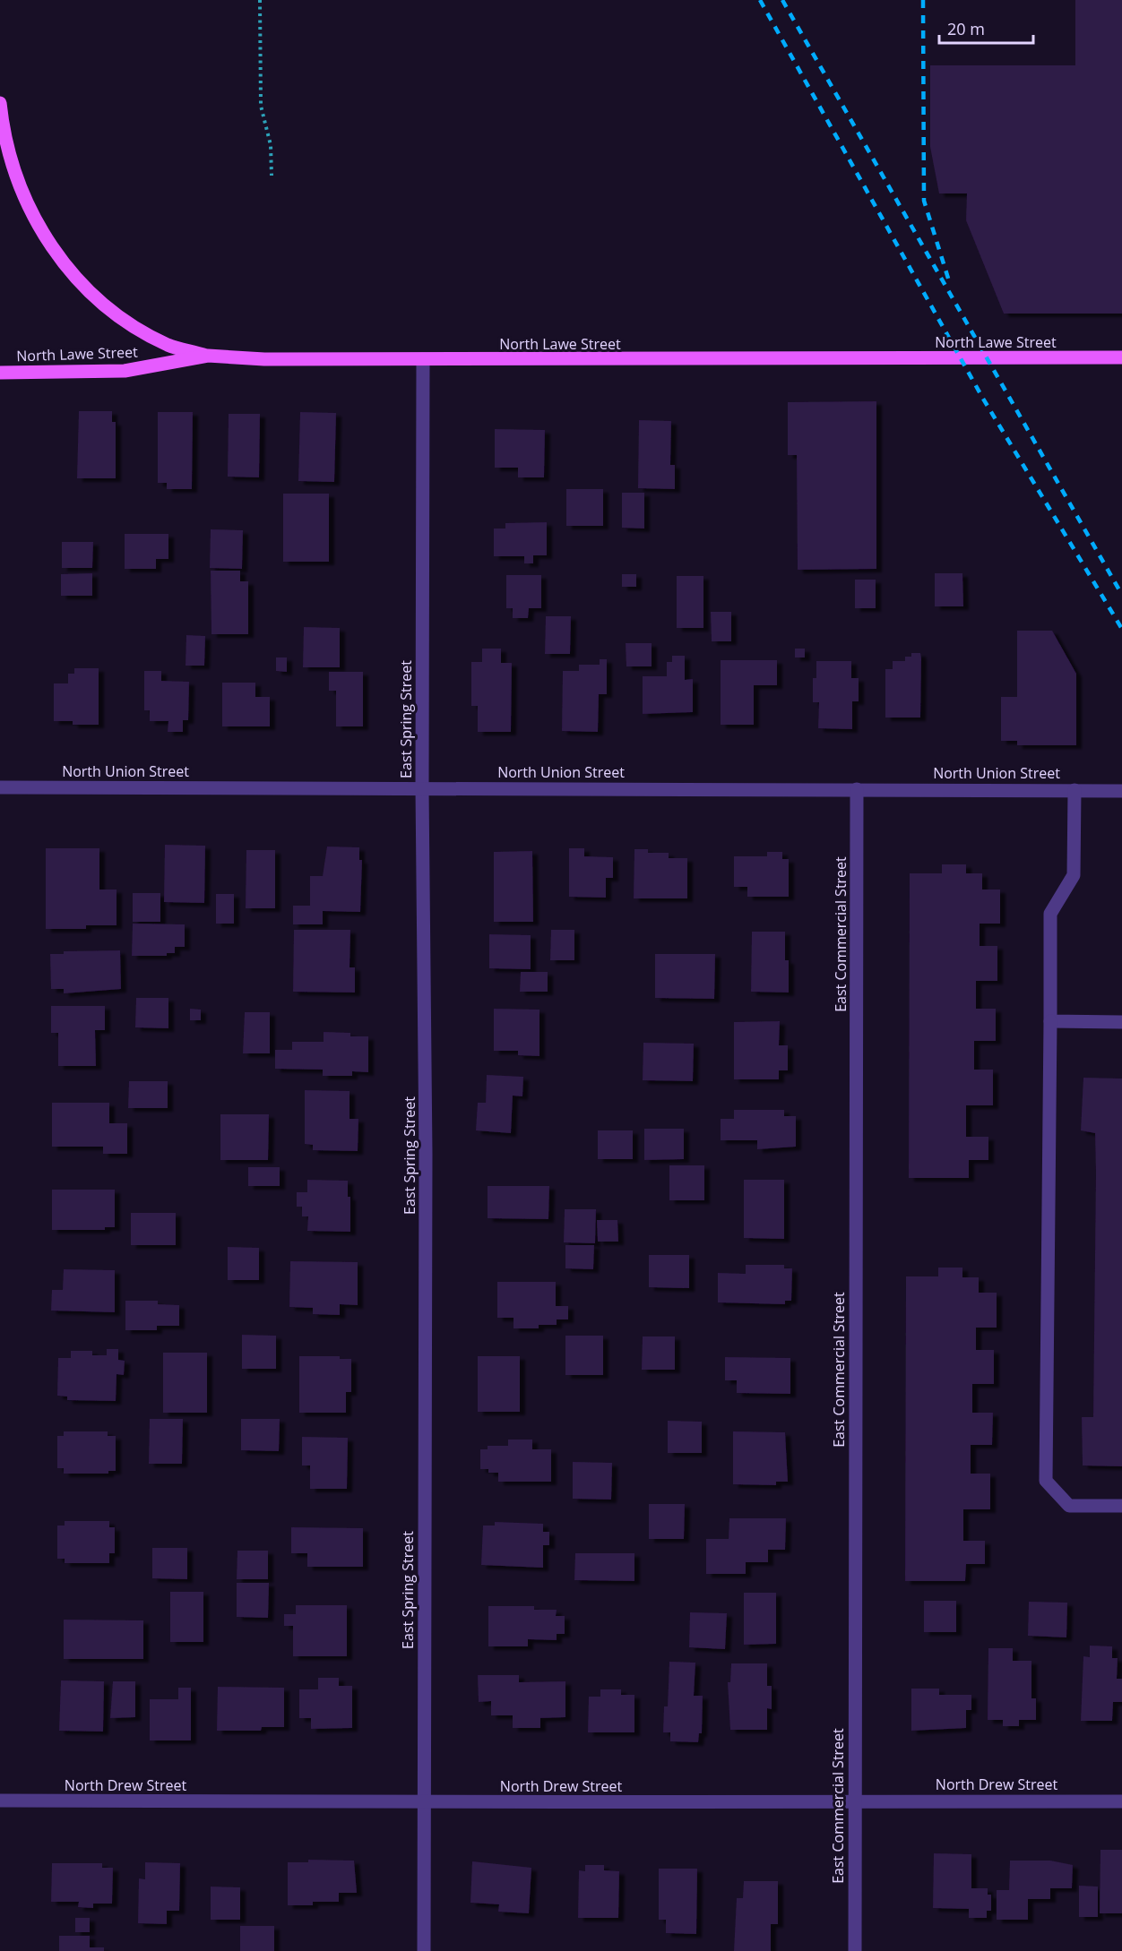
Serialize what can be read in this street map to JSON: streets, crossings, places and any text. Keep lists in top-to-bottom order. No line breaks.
{"streets":{"main road":["North Lawe Street"],"street":["East Spring Street","North Union Street","East Commercial Street","North Drew Street"]},"crossings":[["North Lawe Street","East Spring Street"],["East Spring Street","North Union Street"],["East Spring Street","North Drew Street"],["North Union Street","East Commercial Street"],["East Commercial Street","North Drew Street"]],"scale_bar":"20 m"}
